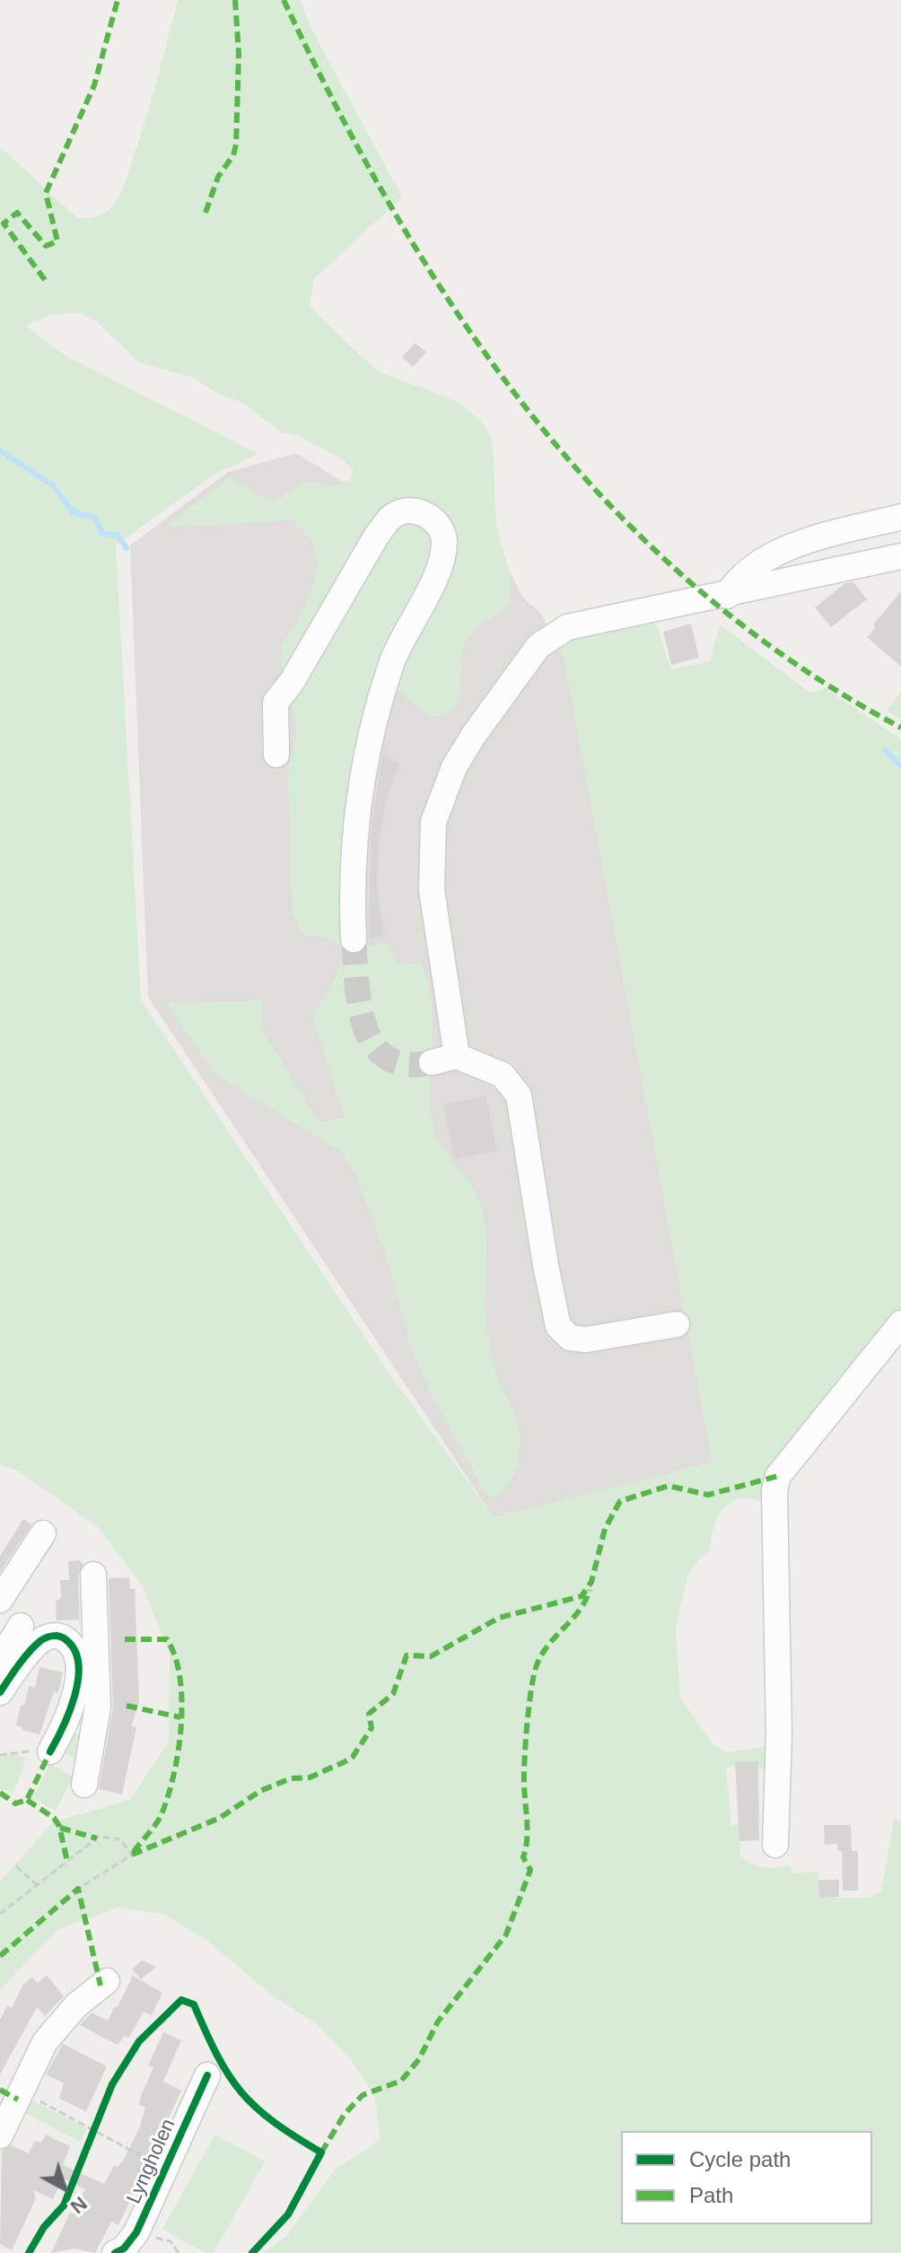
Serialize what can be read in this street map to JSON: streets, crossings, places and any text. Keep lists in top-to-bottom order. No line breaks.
{"streets":{"street":["Lyngholen"]},"legend":["Cycle path","Path"],"north":"bottom right"}
